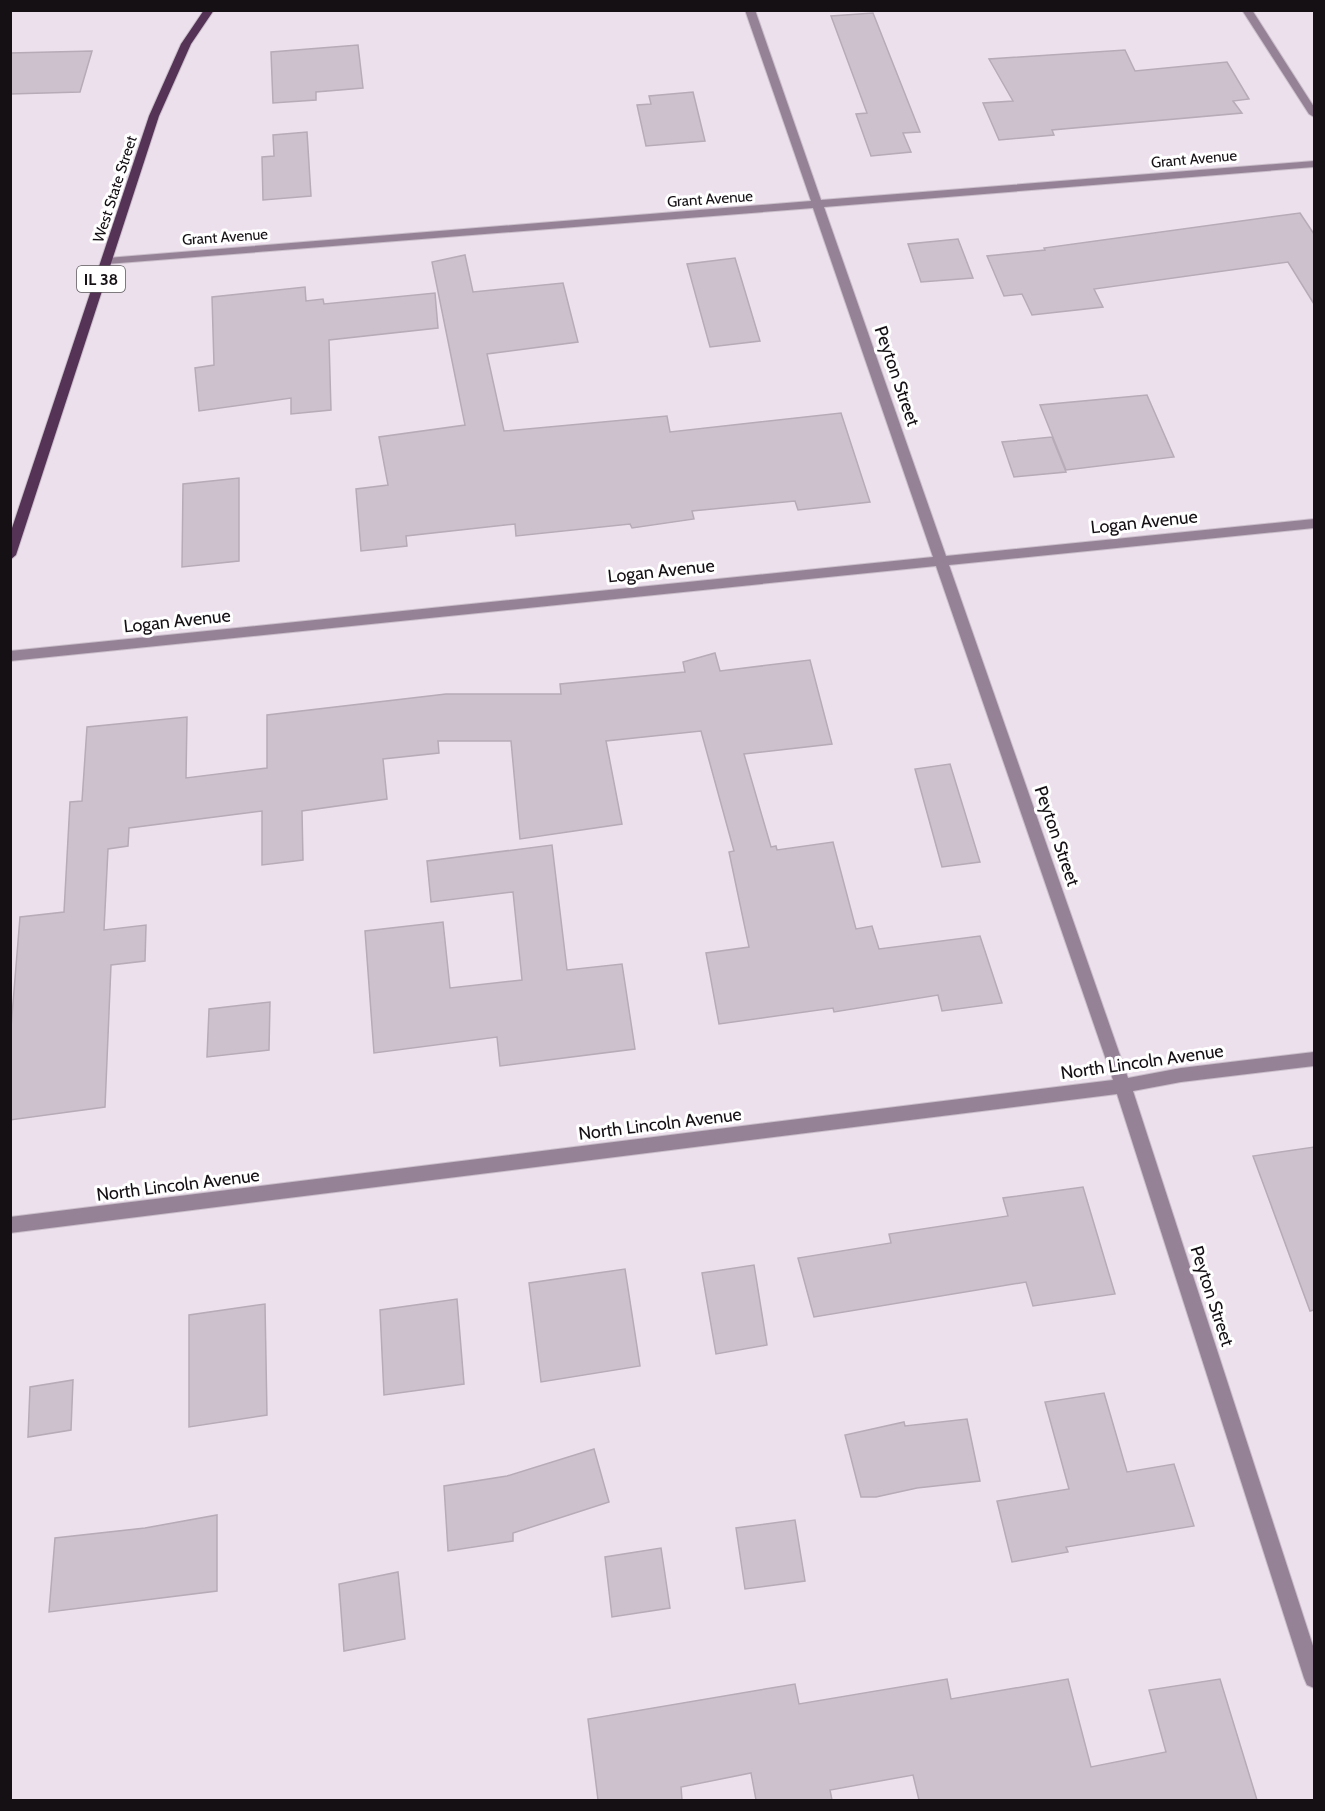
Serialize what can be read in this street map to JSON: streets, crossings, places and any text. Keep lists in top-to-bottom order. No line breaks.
{"streets":{"main road":["West State Street","IL 38"],"street":["Grant Avenue","Peyton Street","Logan Avenue","North Lincoln Avenue"]},"crossings":[["Grant Avenue","West State Street"],["Grant Avenue","Peyton Street"],["Peyton Street","Logan Avenue"],["Peyton Street","North Lincoln Avenue"]]}
